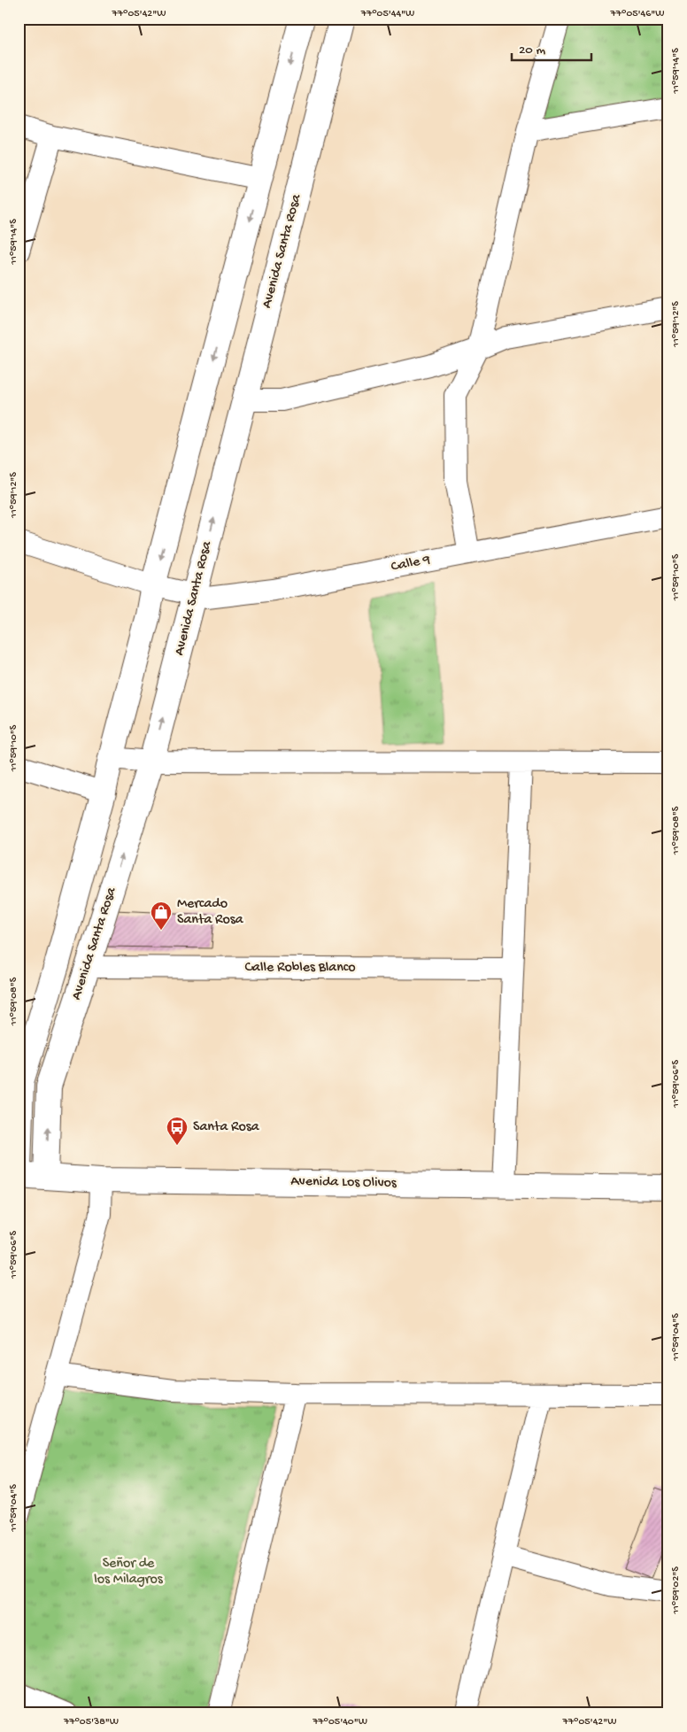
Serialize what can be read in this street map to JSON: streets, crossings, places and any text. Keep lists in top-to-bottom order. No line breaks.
{"streets":{"street":["Avenida Santa Rosa","Calle 9","Calle Robles Blanco","Avenida Los Olivos"]},"crossings":[["Avenida Santa Rosa","Calle 9"],["Avenida Santa Rosa","Calle Robles Blanco"],["Avenida Santa Rosa","Avenida Los Olivos"]],"parks":["Señor de los Milagros"],"places":{"shop":["Mercado Santa Rosa"],"bus stop":["Santa Rosa"]},"scale_bar":"20 m","coordinates":["77°05'42\"W","77°05'44\"W","77°05'46\"W","11°59'14\"S","11°59'12\"S","11°59'10\"S","11°59'08\"S","11°59'06\"S","11°59'04\"S","11°59'02\"S","77°05'38\"W","77°05'40\"W"]}
